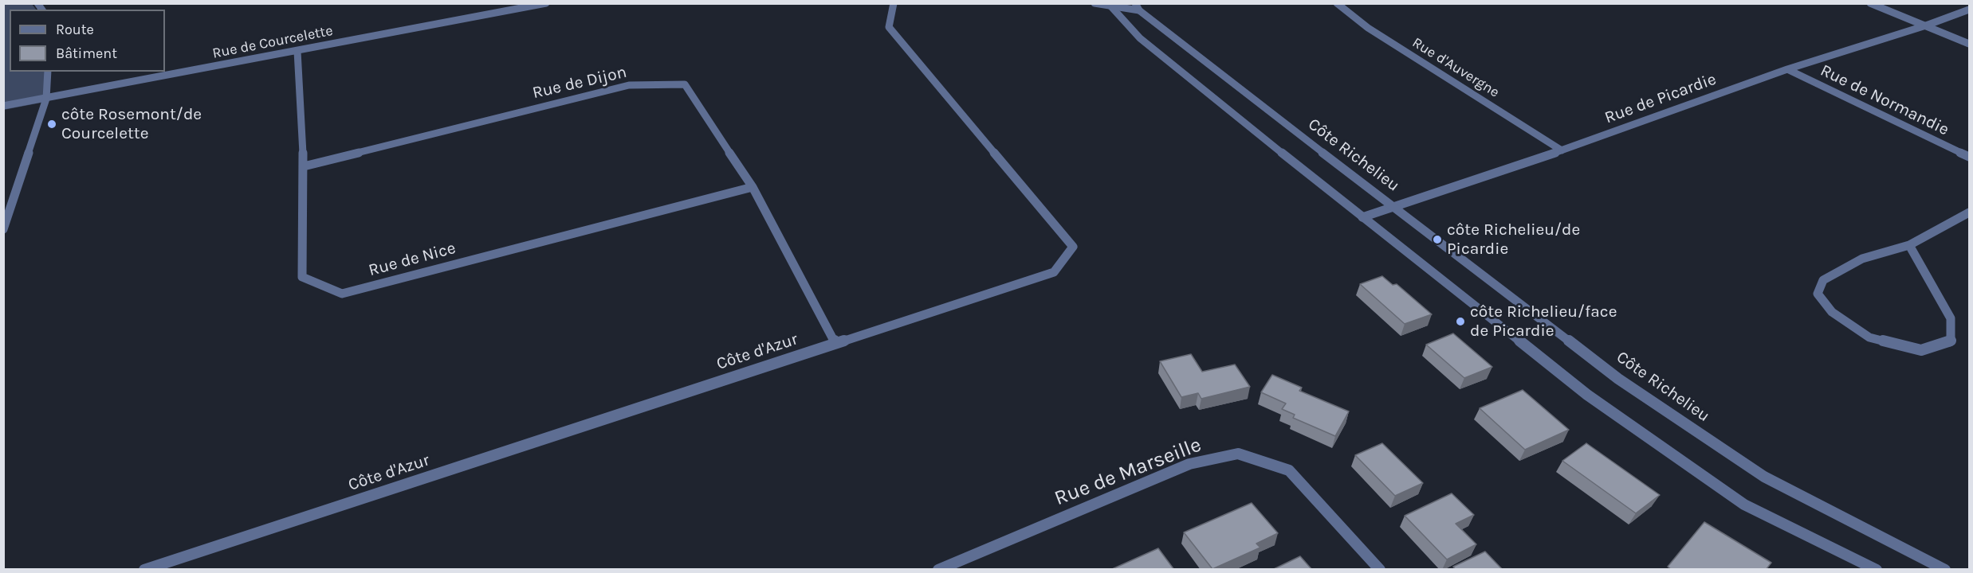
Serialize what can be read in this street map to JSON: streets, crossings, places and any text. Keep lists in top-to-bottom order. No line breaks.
{"streets":{"street":["Rue de Courcelette","Rue d'Auvergne","Rue de Dijon","Rue de Picardie","Rue de Normandie","Côte Richelieu","Rue de Nice","Côte d'Azur","Rue de Marseille"]},"crossings":[["Rue de Courcelette","Rue de Nice"],["Rue d'Auvergne","Rue de Picardie"],["Rue de Dijon","Rue de Nice"],["Rue de Dijon","Côte d'Azur"],["Rue de Picardie","Rue de Normandie"],["Rue de Picardie","Côte Richelieu"]],"places":["côte Rosemont/de Courcelette","côte Richelieu/de Picardie","côte Richelieu/face de Picardie"],"legend":["Route","Bâtiment"]}
